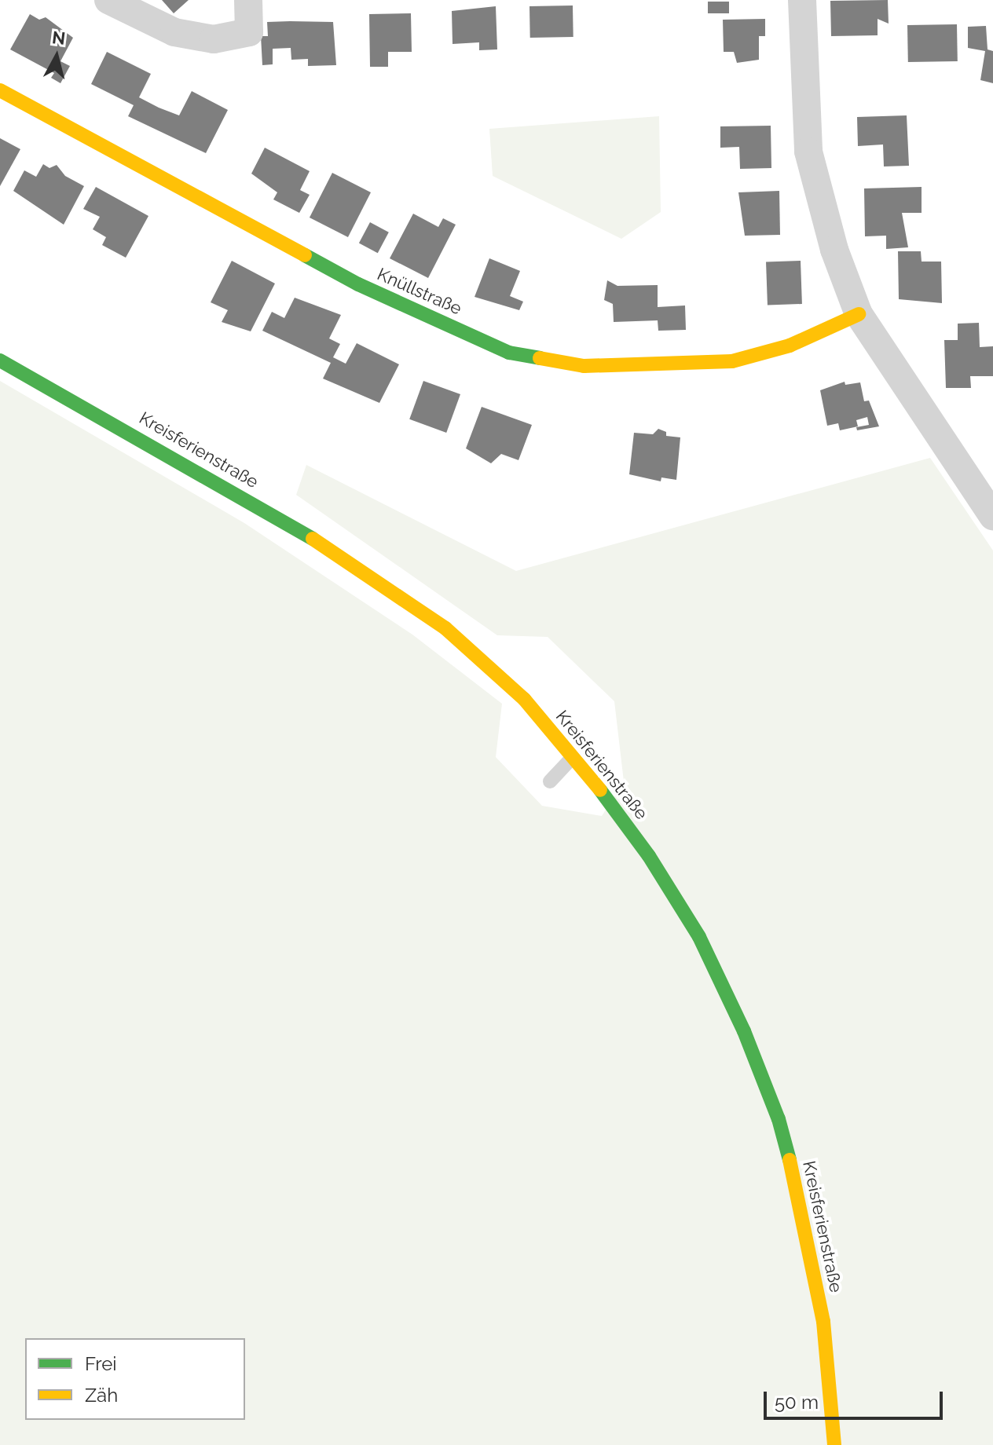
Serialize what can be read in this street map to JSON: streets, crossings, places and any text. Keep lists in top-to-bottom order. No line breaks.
{"streets":{"street":["Knüllstraße","Kreisferienstraße"]},"legend":["Frei","Zäh"],"scale_bar":"50 m","north":"top"}
